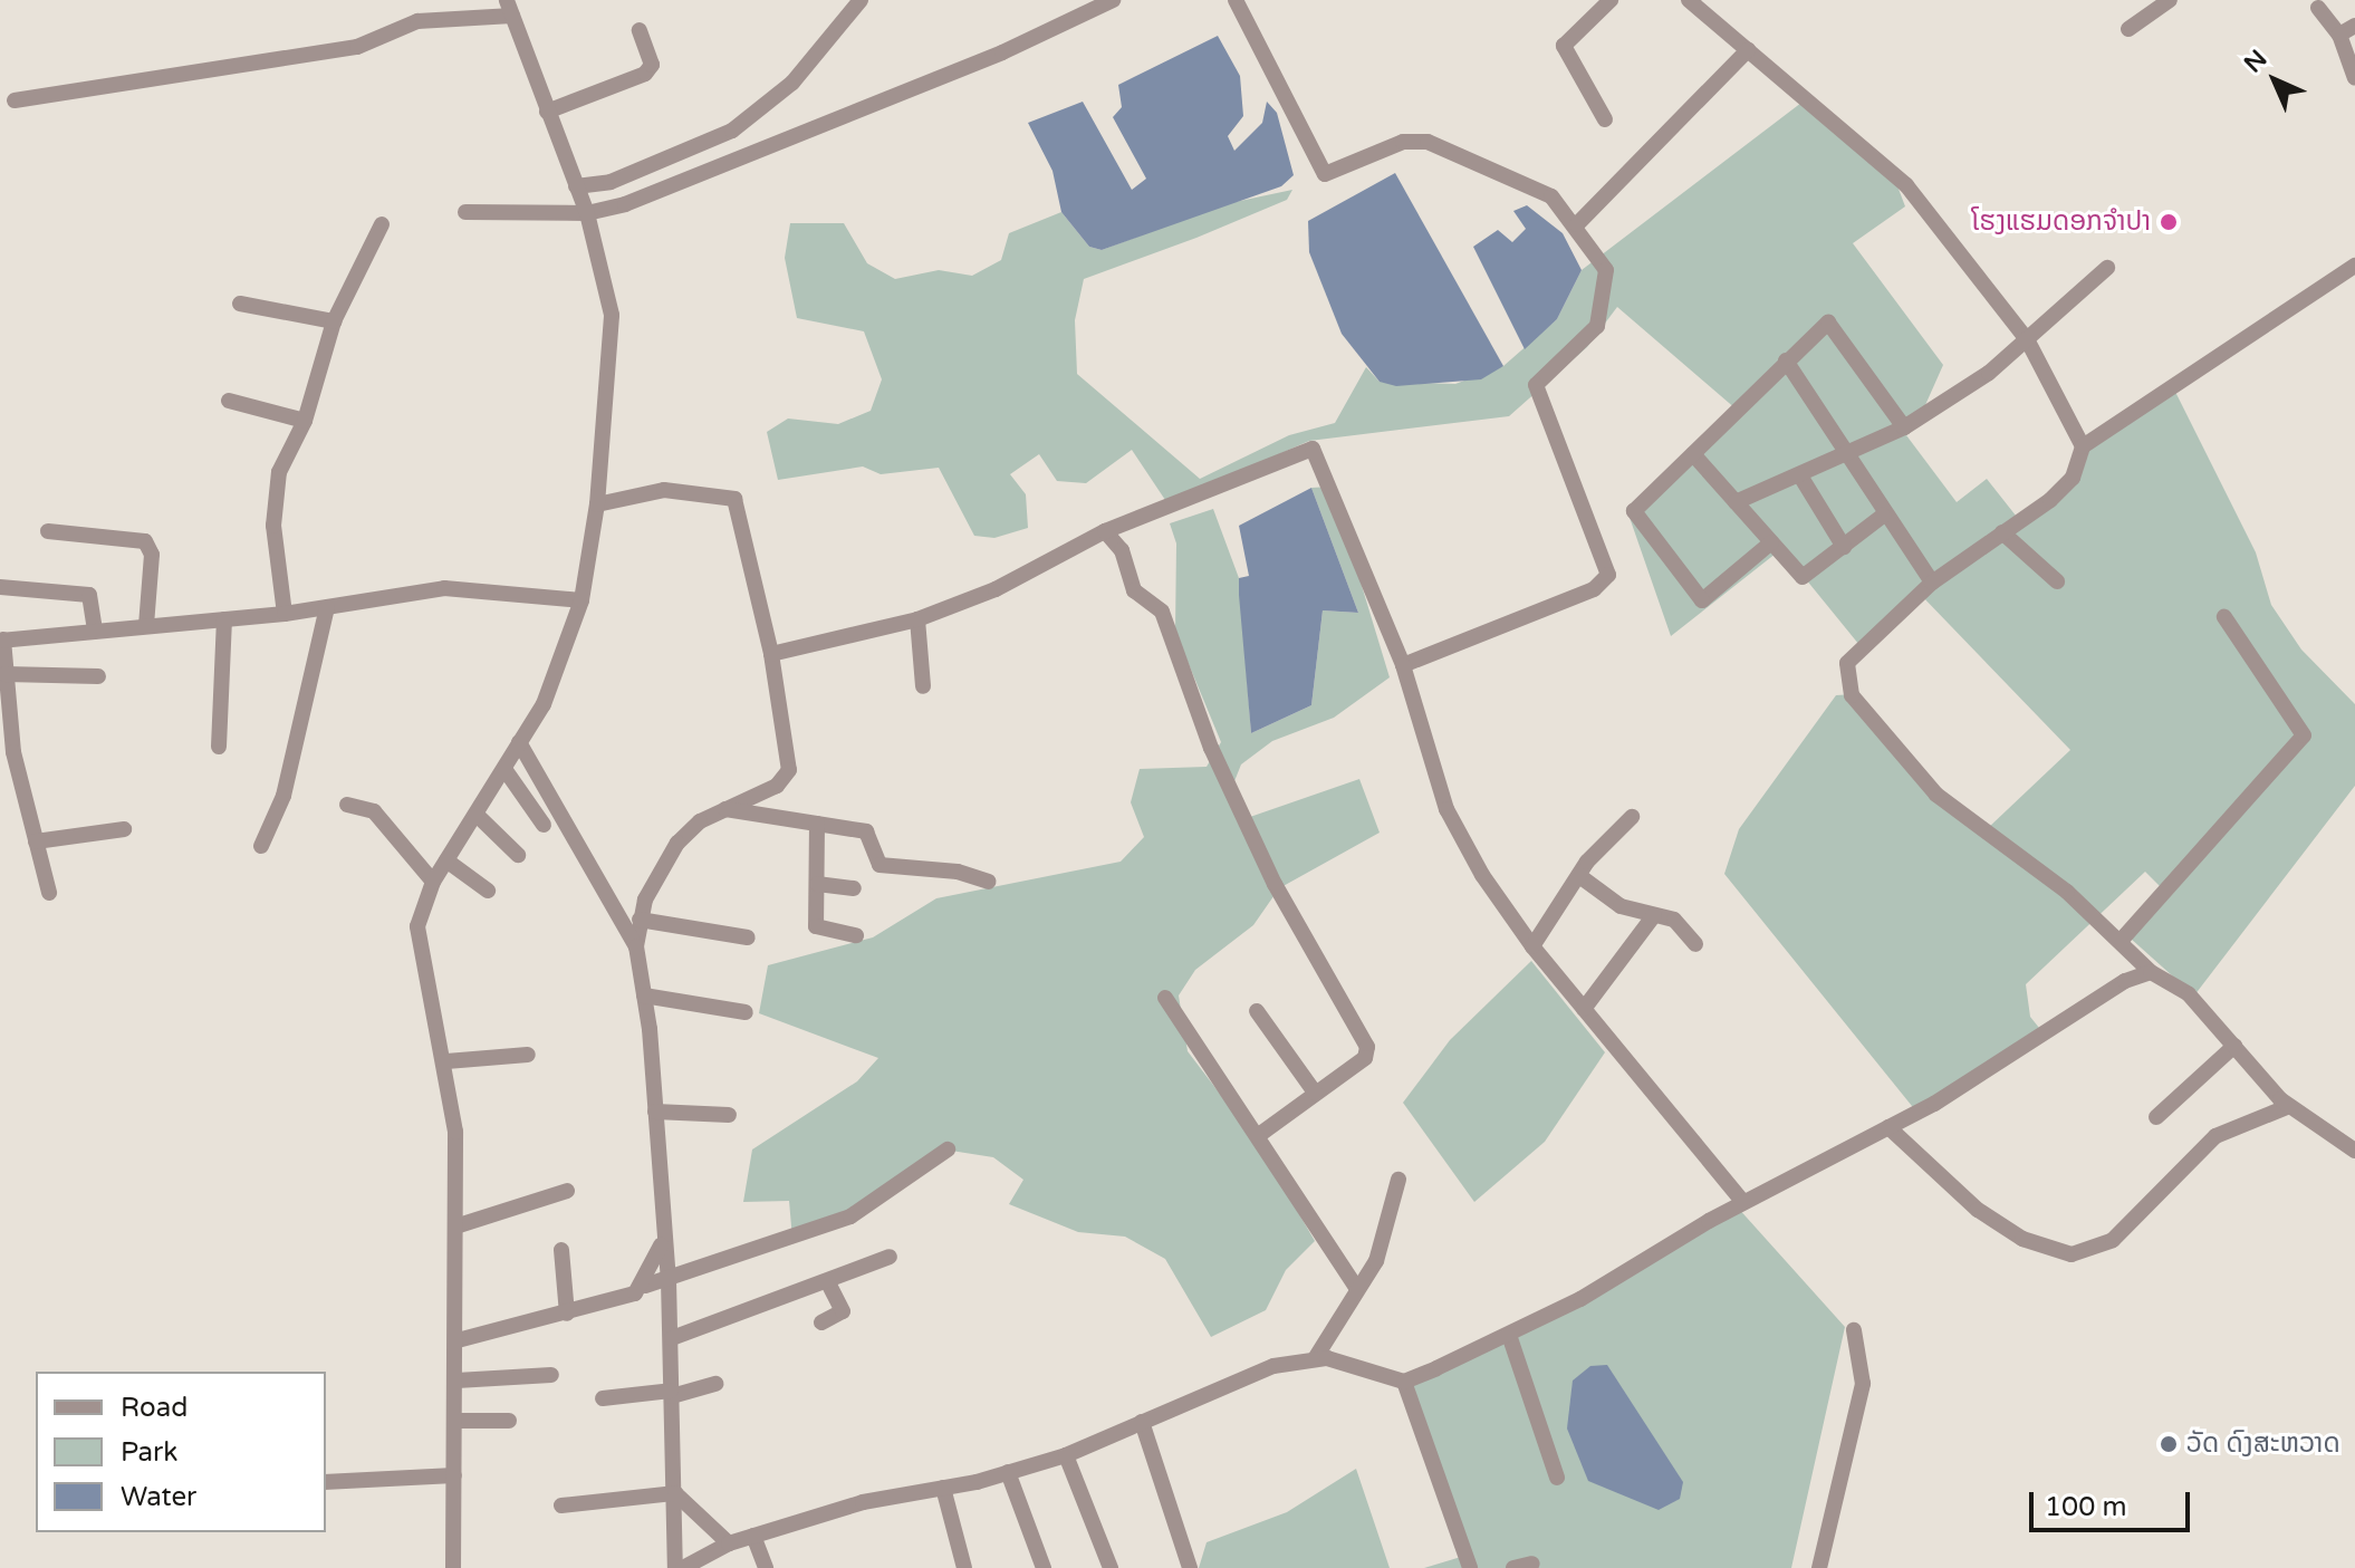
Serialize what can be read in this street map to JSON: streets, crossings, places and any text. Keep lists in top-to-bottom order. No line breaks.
{"places":["ໂຮງແຮມດອກຈຳປາ","ວັດ ດົງສະຫວາດ"],"legend":["Road","Park","Water"],"scale_bar":"100 m","north":"top left"}
